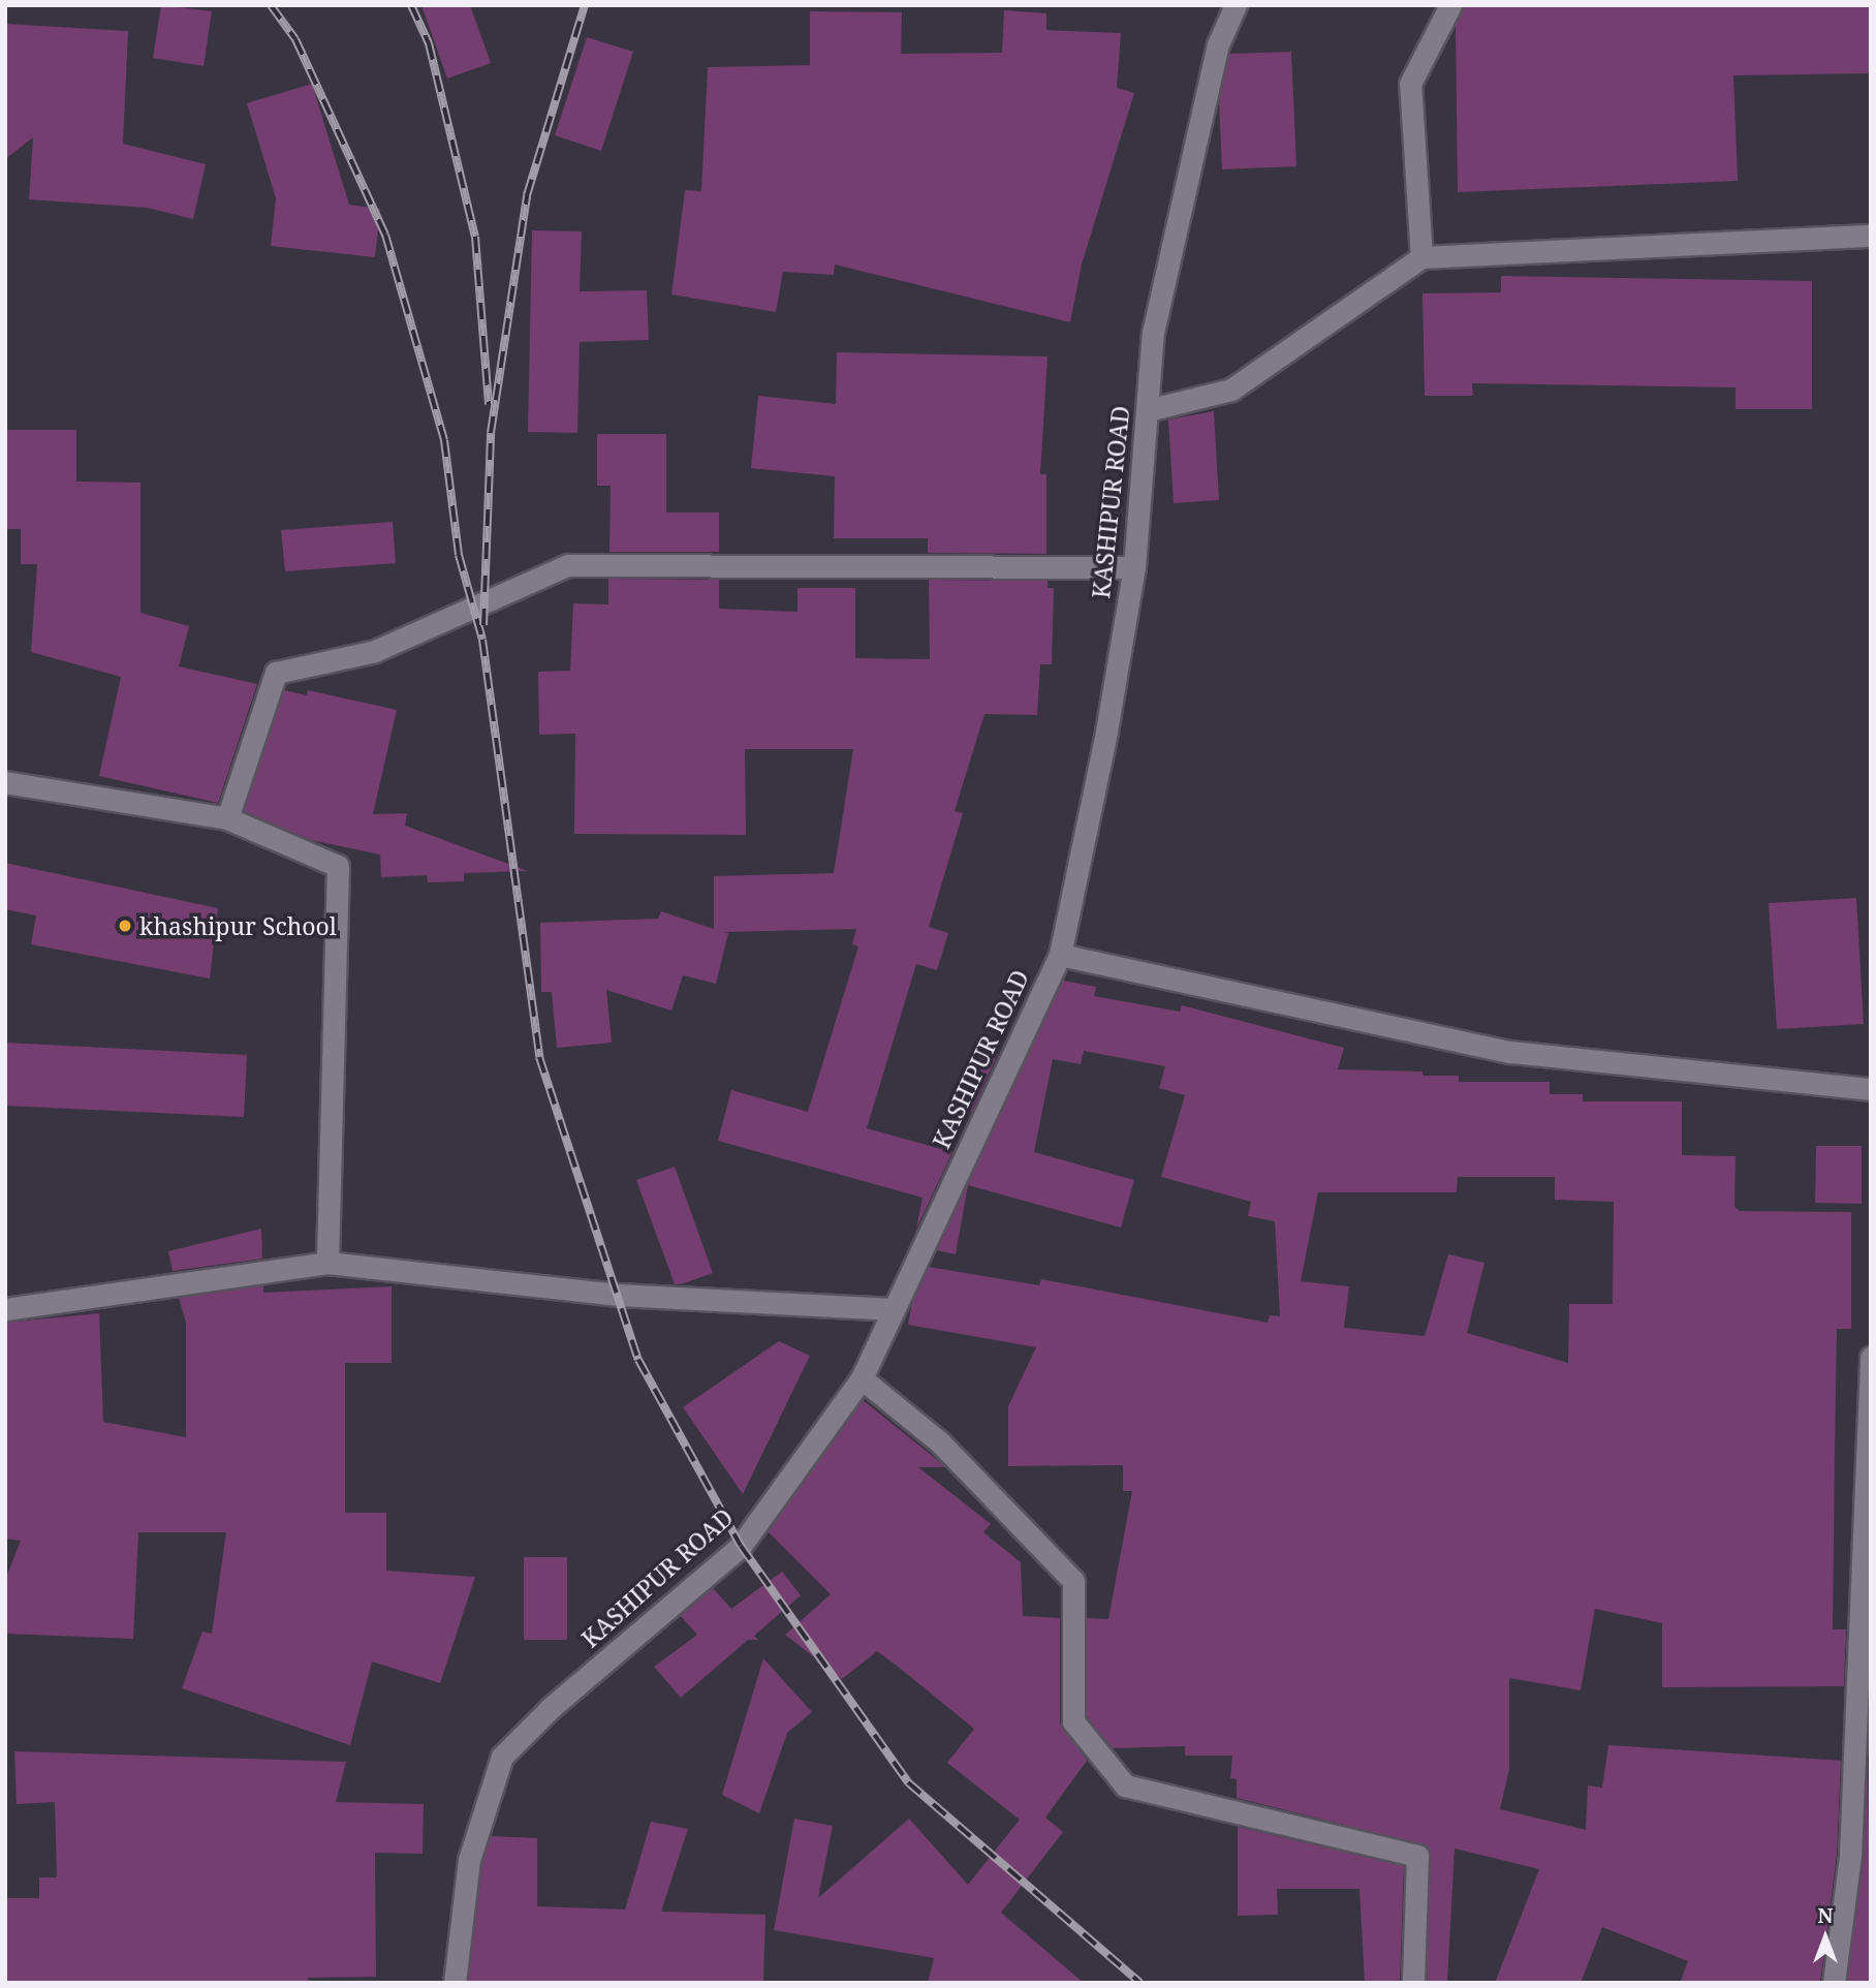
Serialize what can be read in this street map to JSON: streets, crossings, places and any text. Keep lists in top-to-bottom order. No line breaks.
{"streets":{"street":["KASHIPUR ROAD"]},"places":["khashipur School"],"north":"top"}
